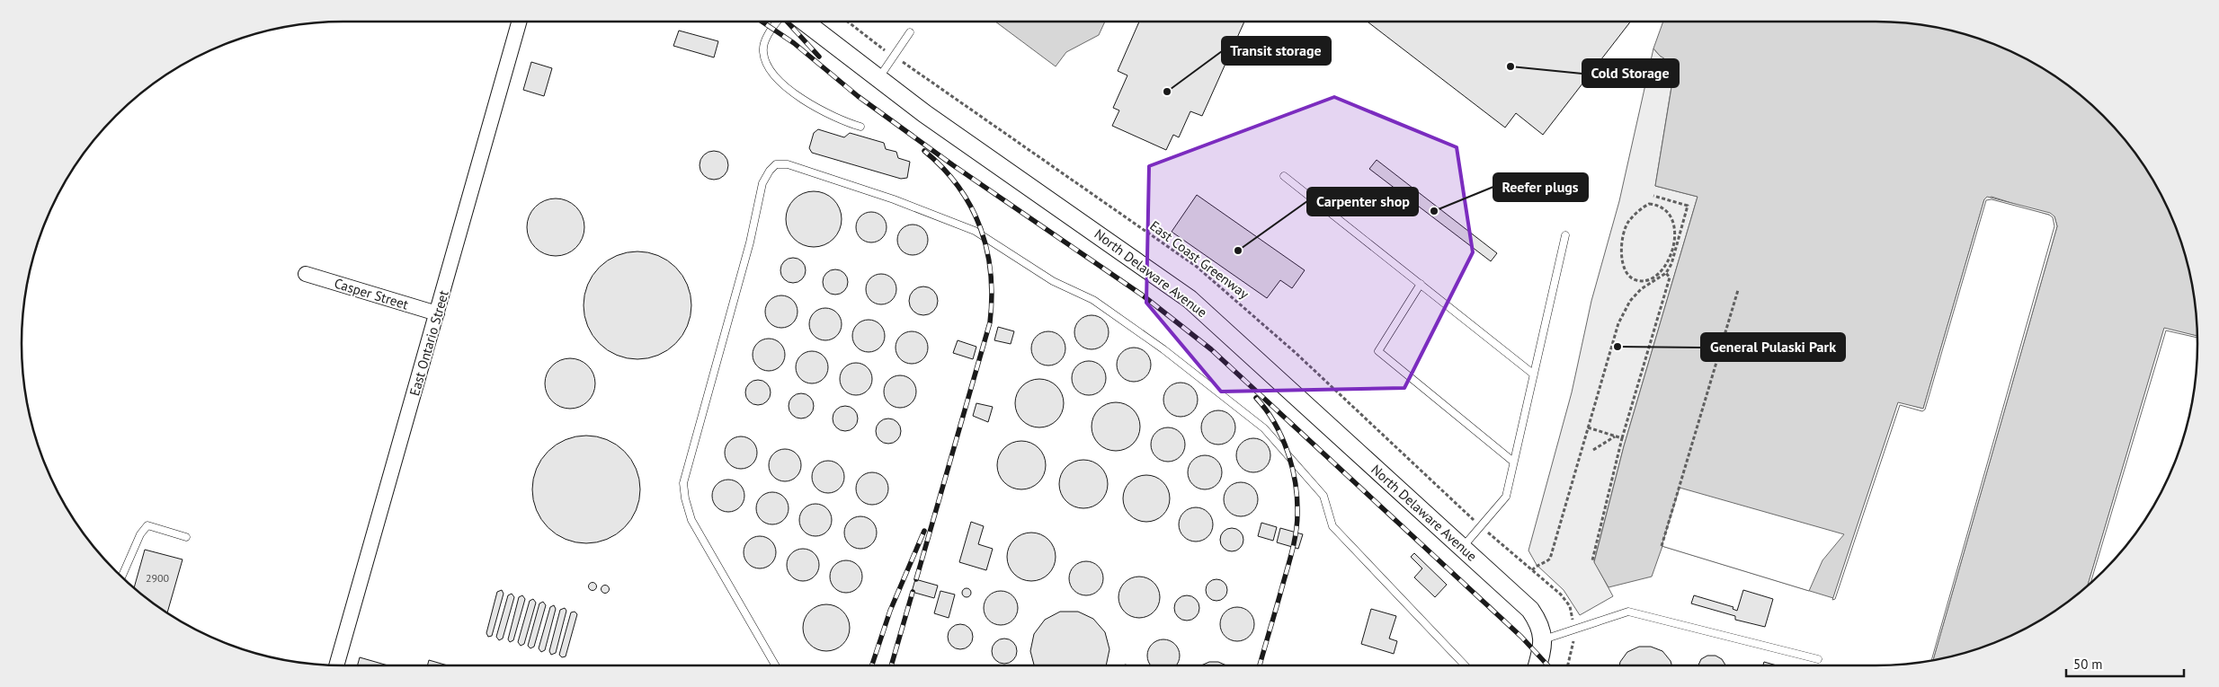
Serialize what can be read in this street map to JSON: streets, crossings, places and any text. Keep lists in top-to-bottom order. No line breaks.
{"streets":{"street":["North Delaware Avenue","Casper Street","East Ontario Street"],"path":["East Coast Greenway"]},"crossings":[["Casper Street","East Ontario Street"]],"places":["Cold Storage","Transit storage","Reefer plugs","Carpenter shop","General Pulaski Park"],"house_numbers":["2900"],"scale_bar":"50 m"}
